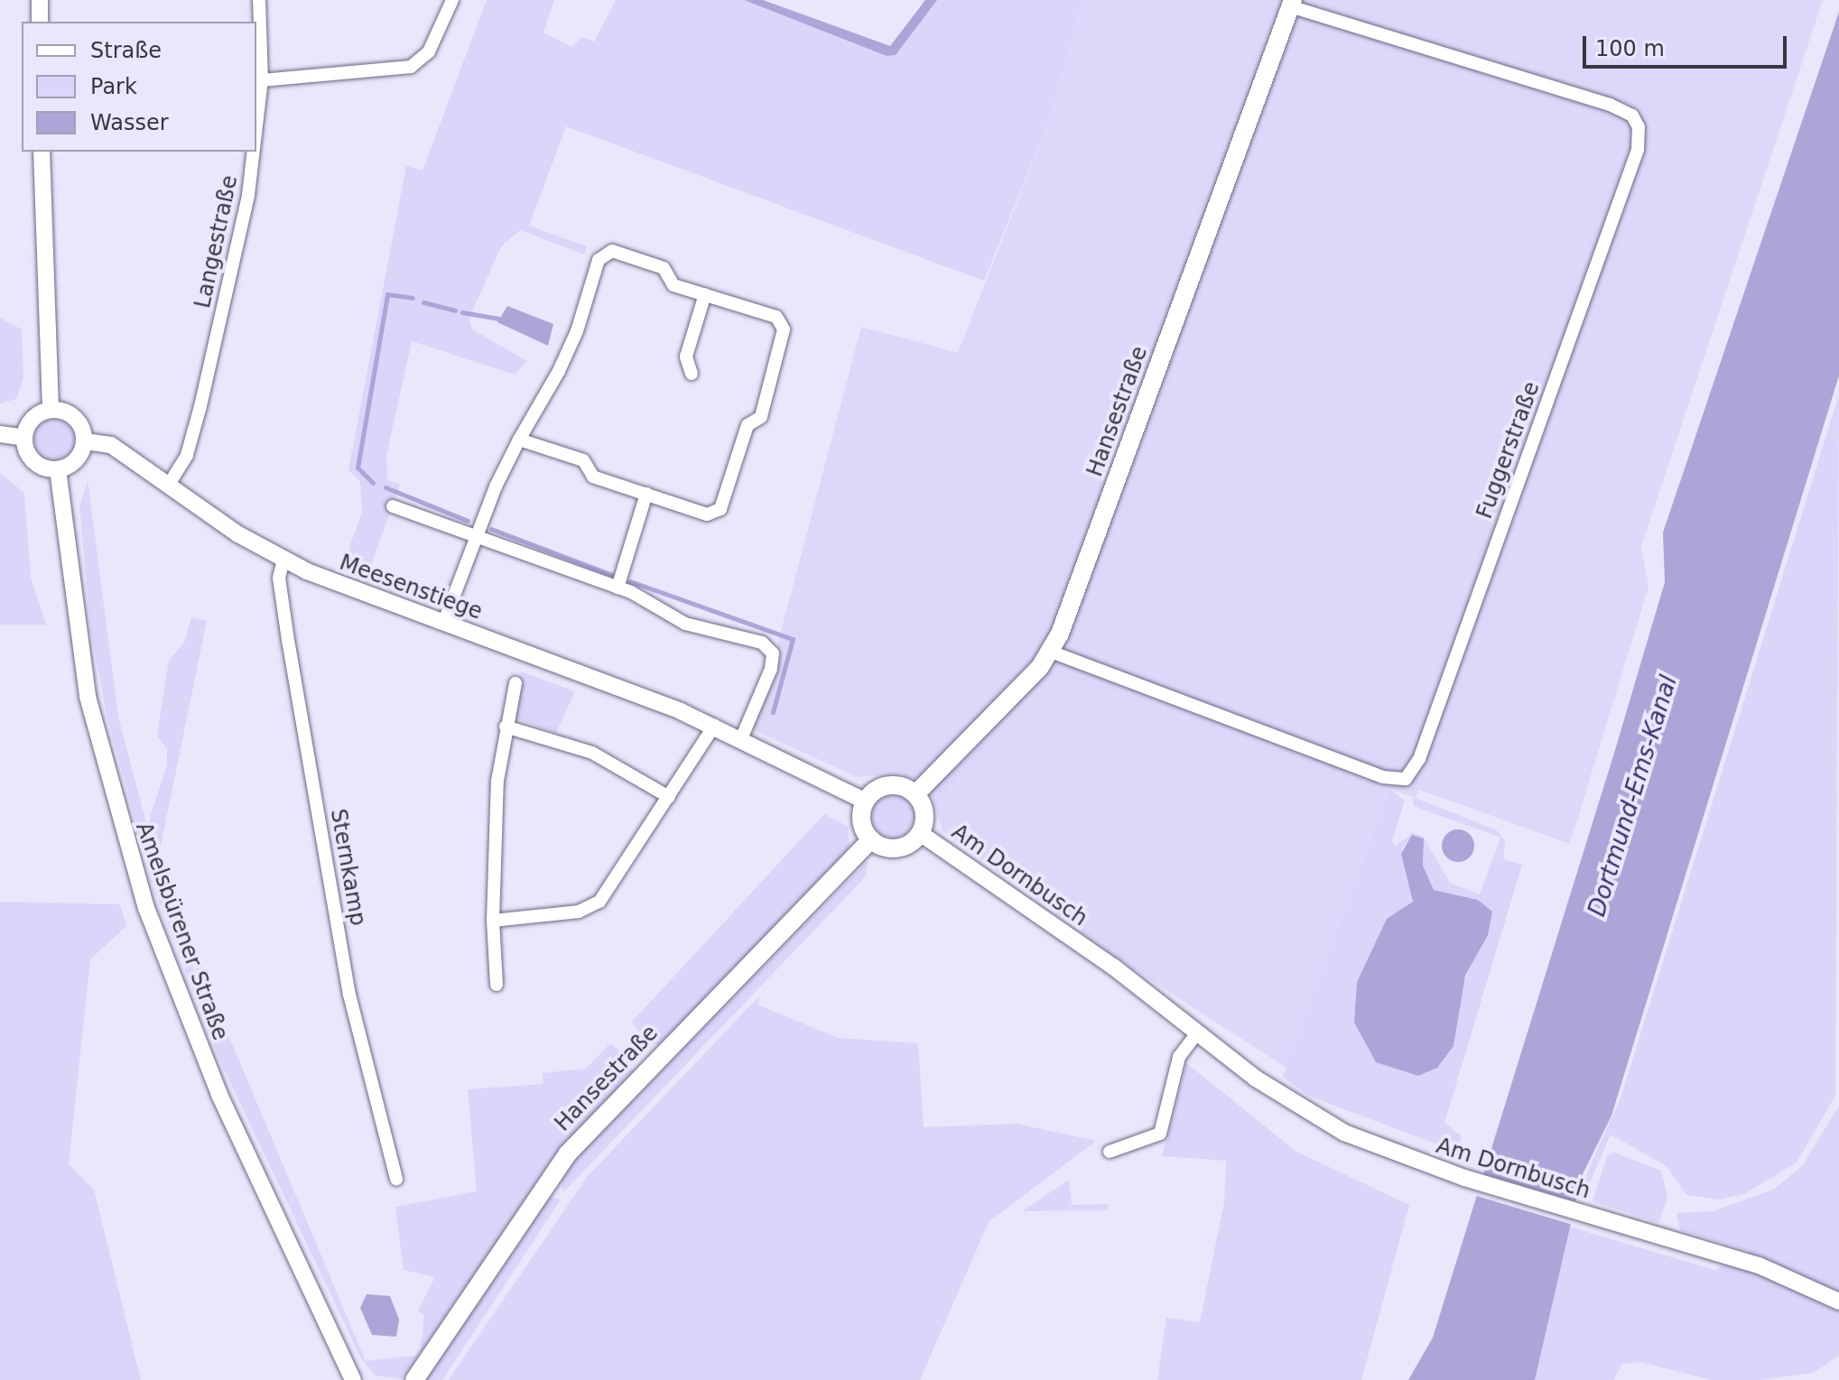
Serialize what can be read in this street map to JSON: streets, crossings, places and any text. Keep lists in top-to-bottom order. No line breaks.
{"streets":{"main road":["Hansestraße"],"street":["Langestraße","Fuggerstraße","Meesenstiege","Sternkamp","Am Dornbusch","Amelsbürener Straße"]},"crossings":[["Langestraße","Meesenstiege"],["Hansestraße","Fuggerstraße"],["Hansestraße","Meesenstiege"],["Hansestraße","Am Dornbusch"],["Meesenstiege","Sternkamp"],["Meesenstiege","Am Dornbusch"],["Meesenstiege","Amelsbürener Straße"]],"water":["Dortmund-Ems-Kanal"],"legend":["Straße","Park","Wasser"],"scale_bar":"100 m"}
